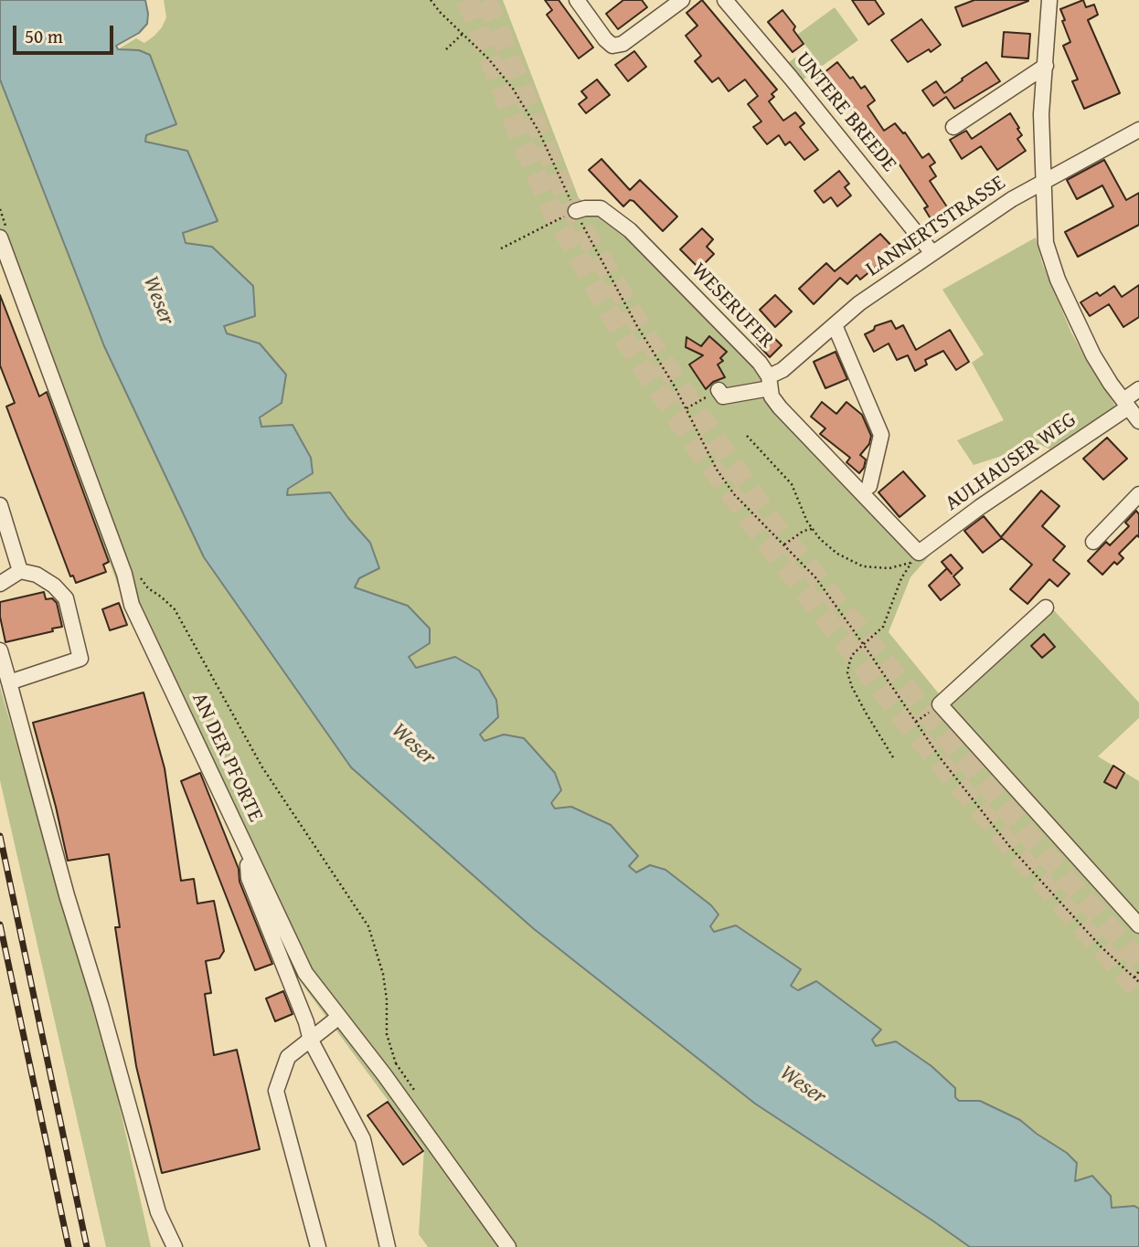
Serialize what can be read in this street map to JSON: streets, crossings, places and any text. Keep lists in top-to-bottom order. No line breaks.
{"streets":{"street":["UNTERE BREEDE","LANNERTSTRASSE","WESERUFER","AULHAUSER WEG","AN DER PFORTE"]},"crossings":[["UNTERE BREEDE","LANNERTSTRASSE"],["LANNERTSTRASSE","WESERUFER"],["WESERUFER","AULHAUSER WEG"]],"water":["Weser"],"scale_bar":"50 m"}
